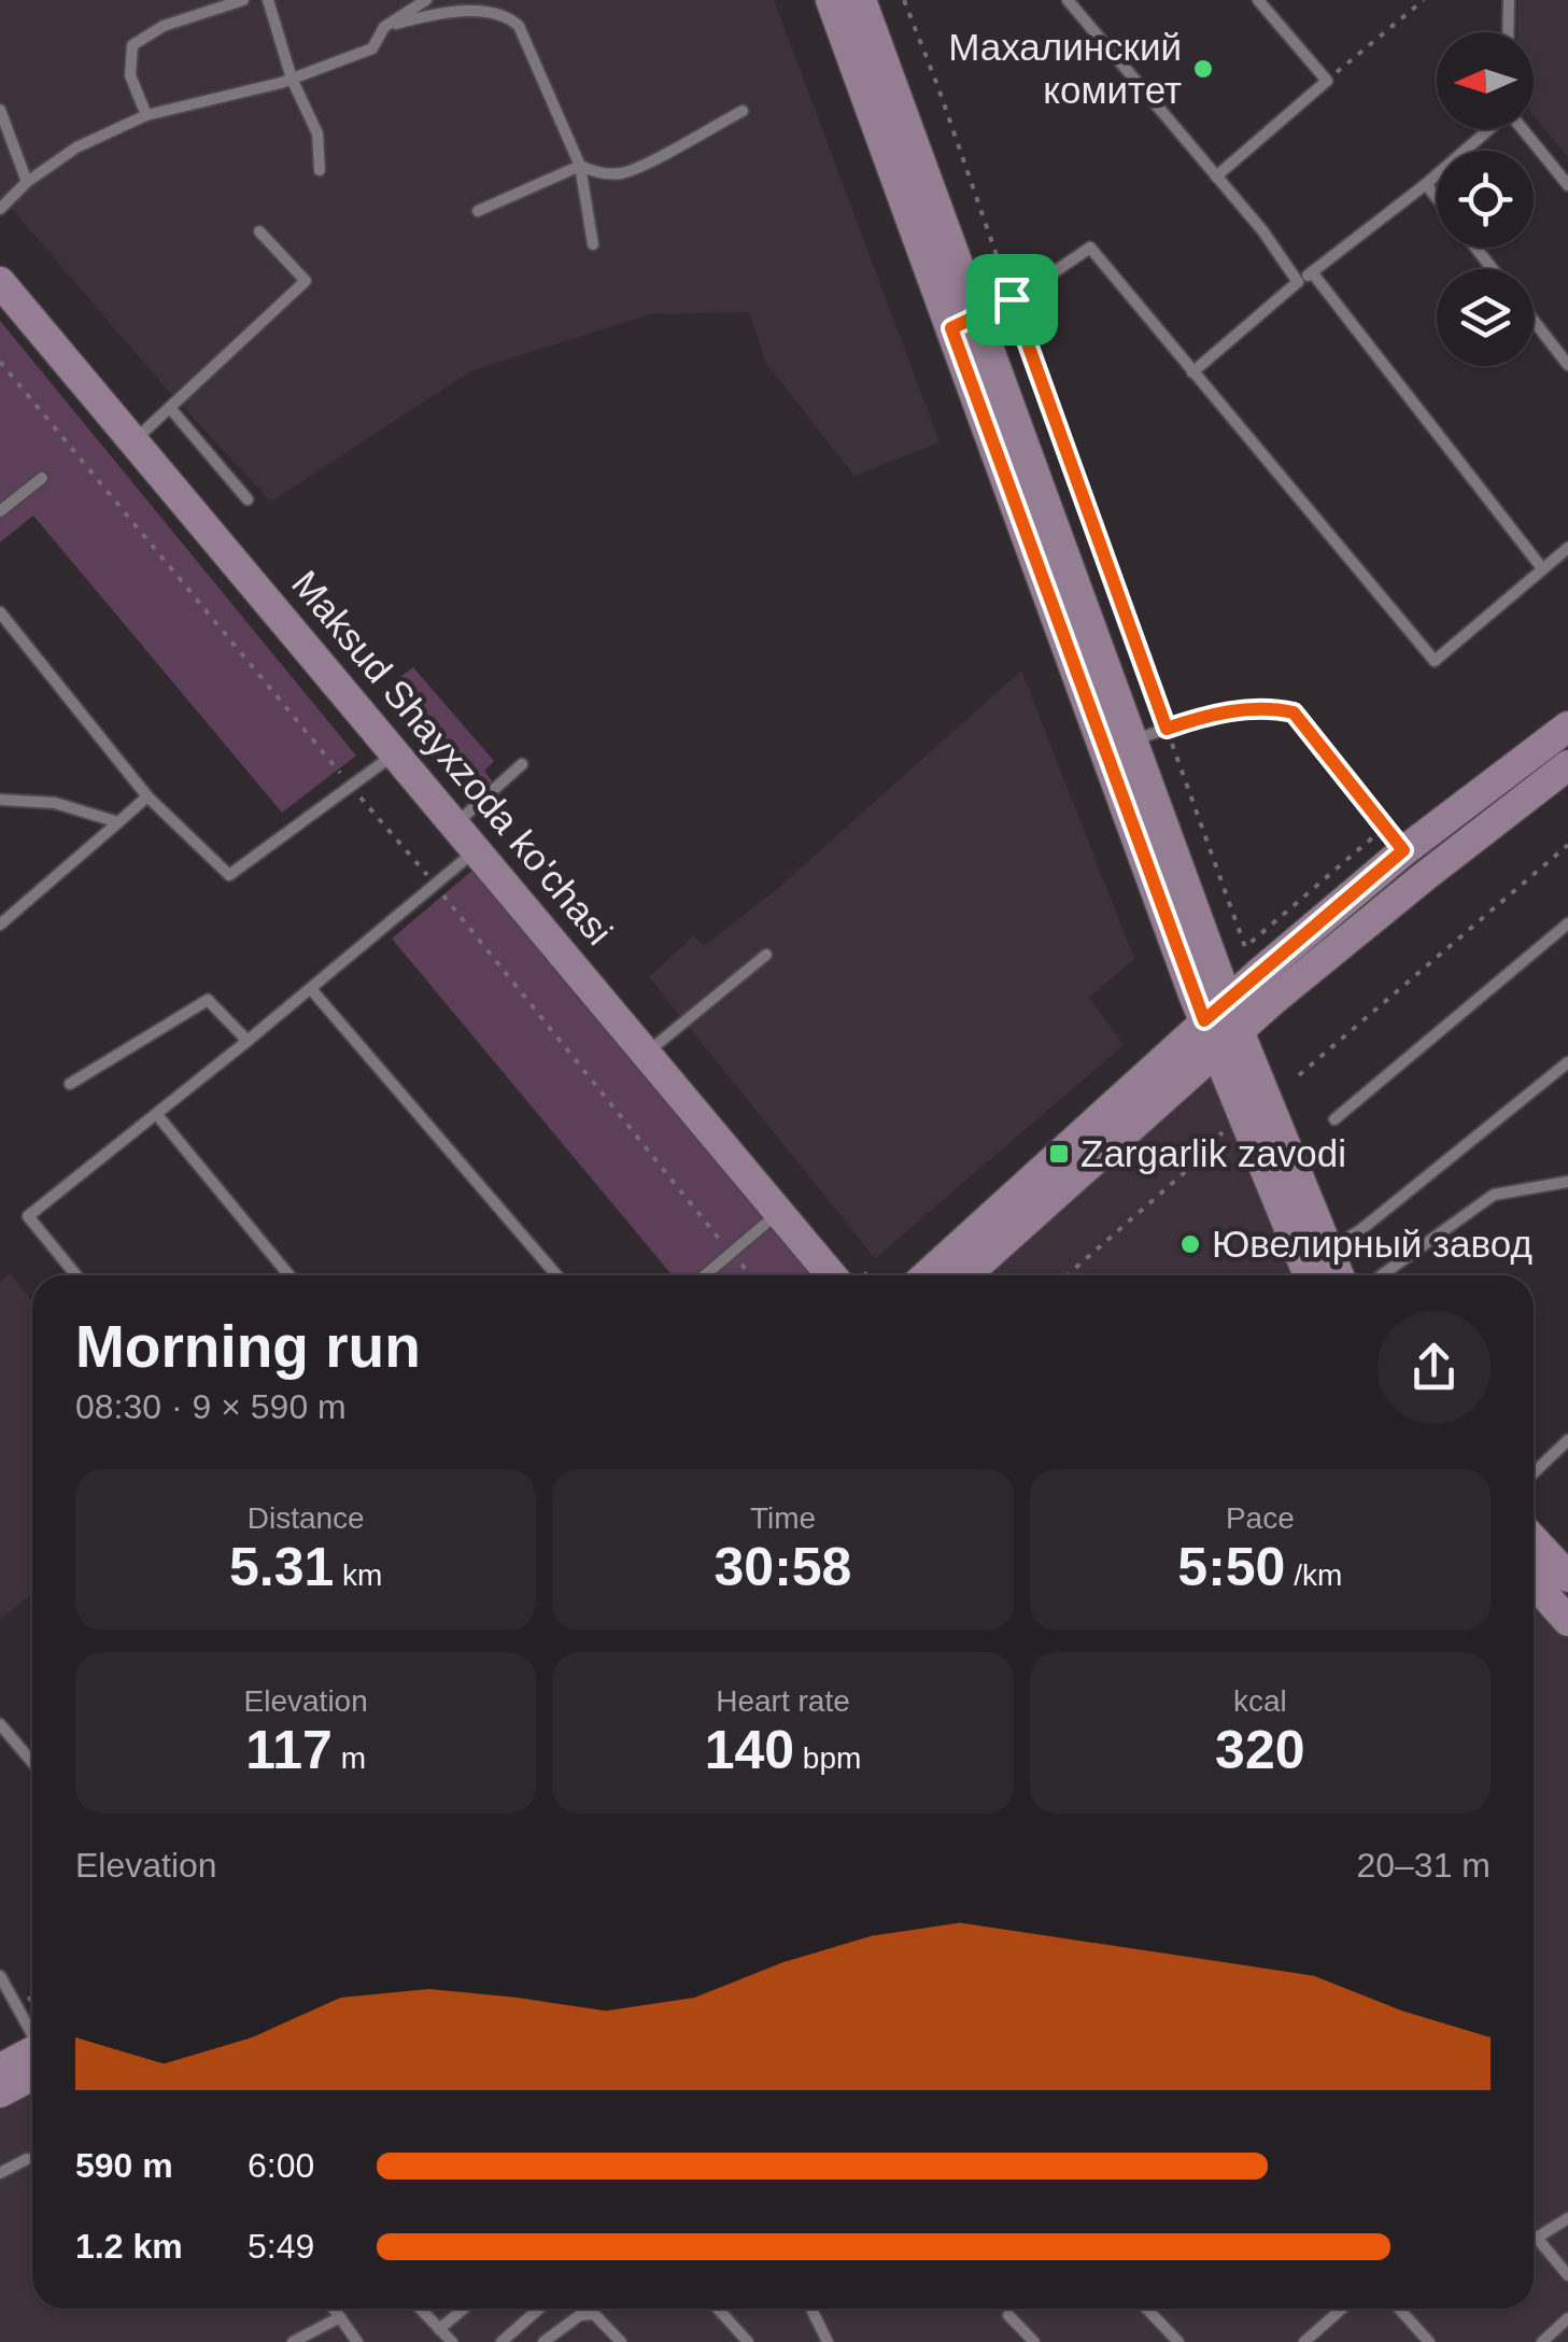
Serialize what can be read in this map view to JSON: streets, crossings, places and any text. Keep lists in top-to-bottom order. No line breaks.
{"streets":{"main road":["Maksud Shayxzoda ko'chasi"]},"places":{"other":["Махалинский комитет","Ювелирный завод"],"transit":["Zargarlik zavodi"]},"north":"left","page":{"heading":["Morning run","08:30 · 9 × 590 m"],"stats":[["Distance","5.31 km"],["Time","30:58"],["Pace","5:50 /km"],["Elevation","117 m"],["Heart rate","140 bpm"],["kcal","320"]],"chart":["Elevation","20–31 m"],"list":[{"name":"590 m","note":"6:00"},{"name":"1.2 km","note":"5:49"}]}}
